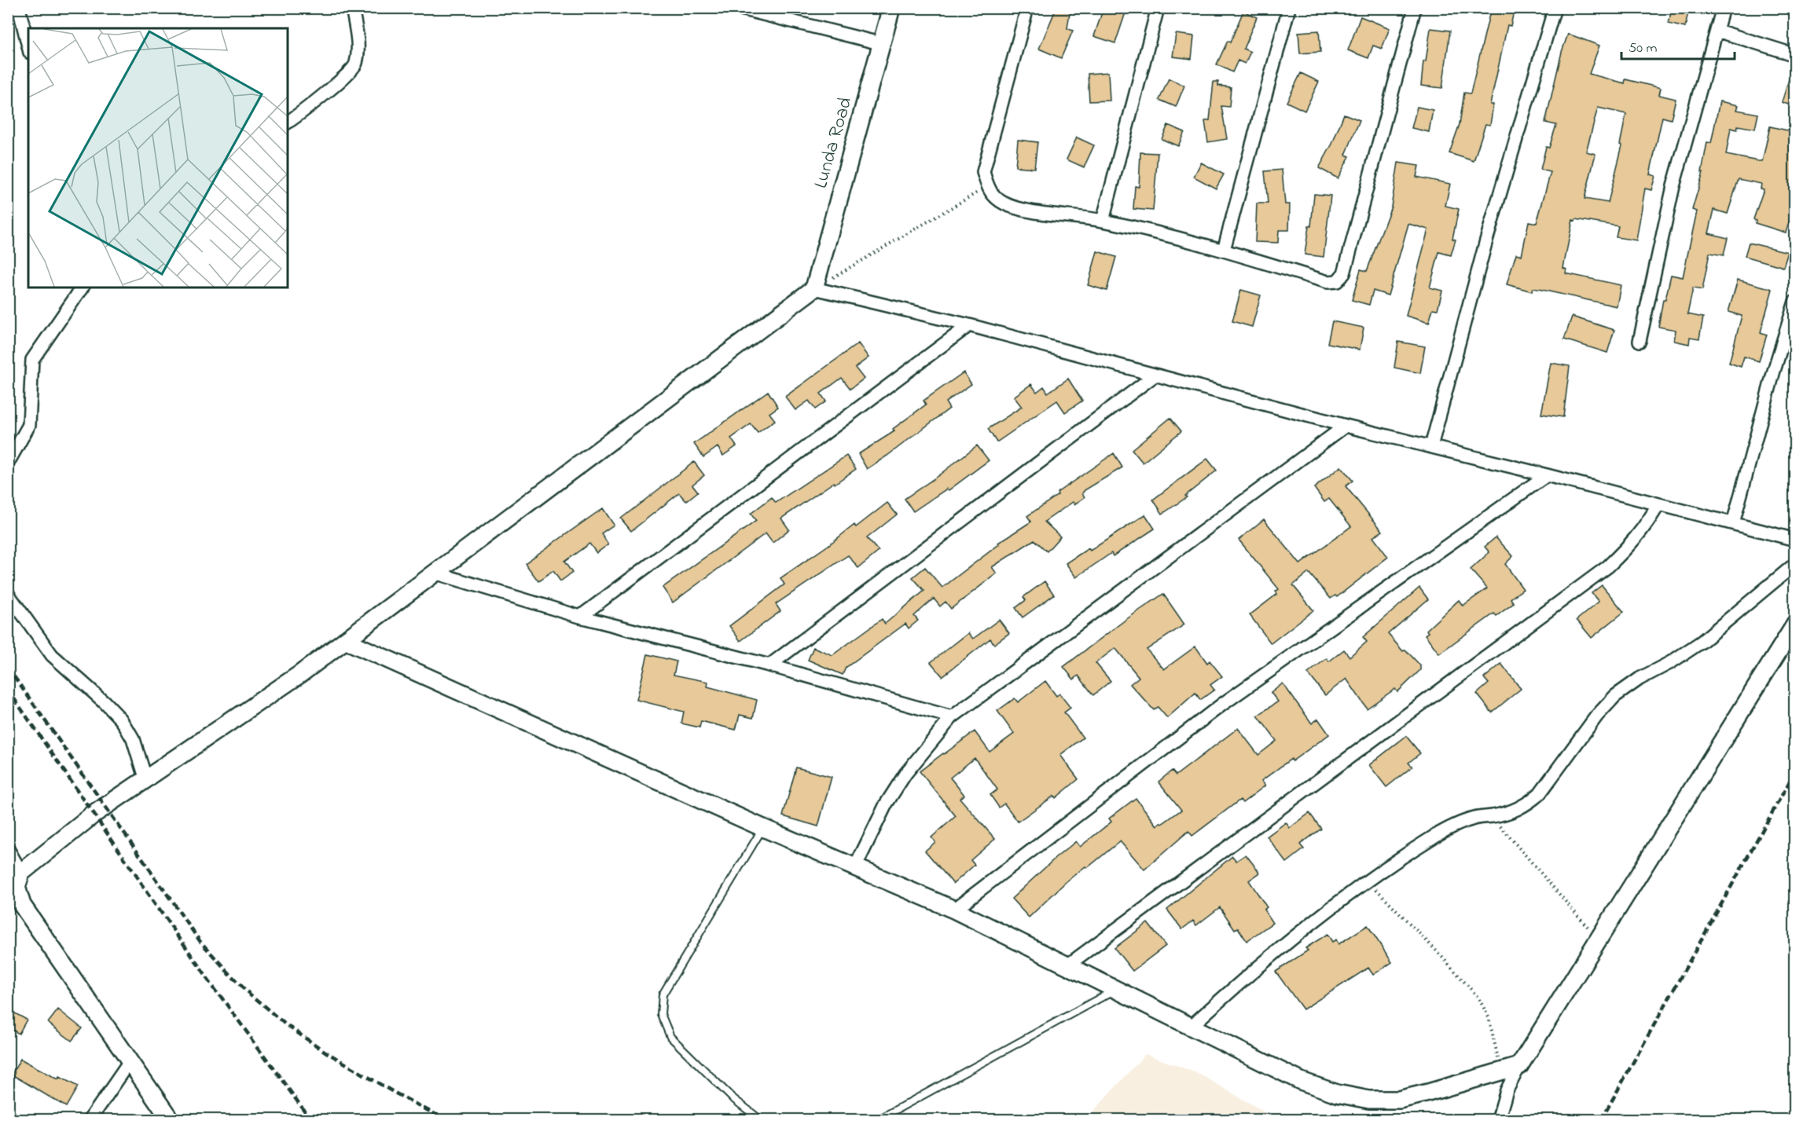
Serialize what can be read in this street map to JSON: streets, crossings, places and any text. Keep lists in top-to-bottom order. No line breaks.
{"streets":{"street":["Lunda Road"]},"scale_bar":"50 m"}
